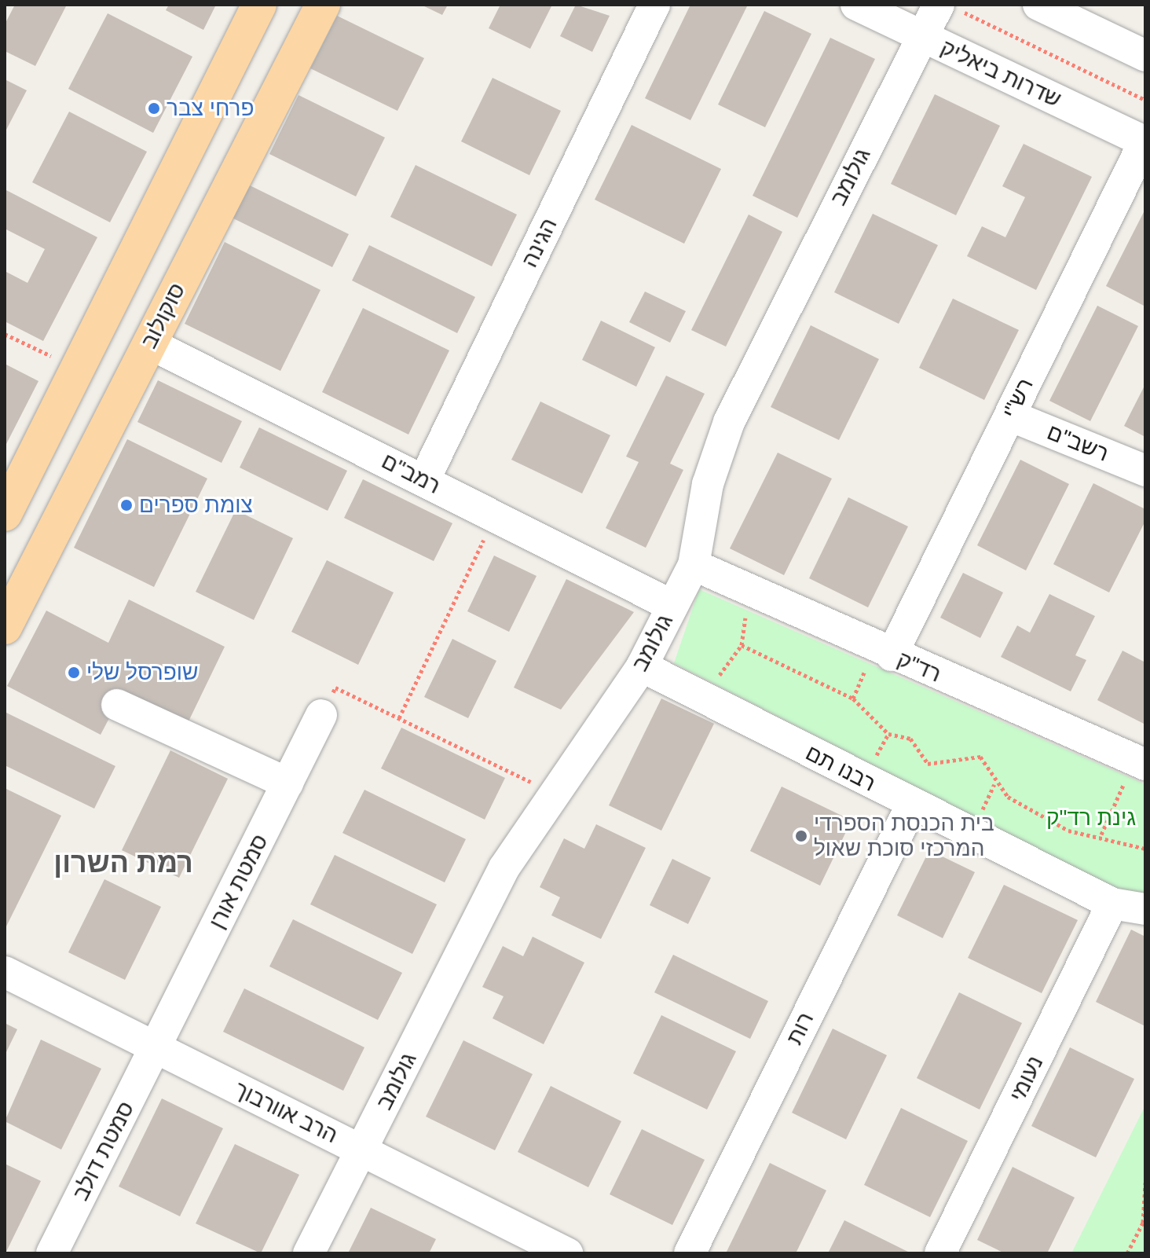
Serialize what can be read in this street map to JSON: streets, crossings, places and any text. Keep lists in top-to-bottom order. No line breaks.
{"streets":{"main road":["סוקולוב"],"street":["שדרות ביאליק","גולומב","הגינה","רש\"י","רשב\"ם","רמב\"ם","רד\"ק","רבנו תם","סמטת אורן","רות","נעומי","הרב אוורבוך","סמטת דולב"]},"crossings":[["שדרות ביאליק","גולומב"],["שדרות ביאליק","רש\"י"],["גולומב","רמב\"ם"],["גולומב","רד\"ק"],["גולומב","רבנו תם"],["גולומב","הרב אוורבוך"],["הגינה","רמב\"ם"],["סוקולוב","רמב\"ם"],["רש\"י","רשב\"ם"],["רש\"י","רד\"ק"],["רבנו תם","רות"],["רבנו תם","נעומי"],["סמטת אורן","הרב אוורבוך"],["סמטת אורן","סמטת דולב"],["הרב אוורבוך","סמטת דולב"]],"districts":["רמת השרון"],"parks":["גינת רד\"ק"],"places":["פרחי צבר","צומת ספרים","שופרסל שלי","בית הכנסת הספרדי המרכזי סוכת שאול"]}
